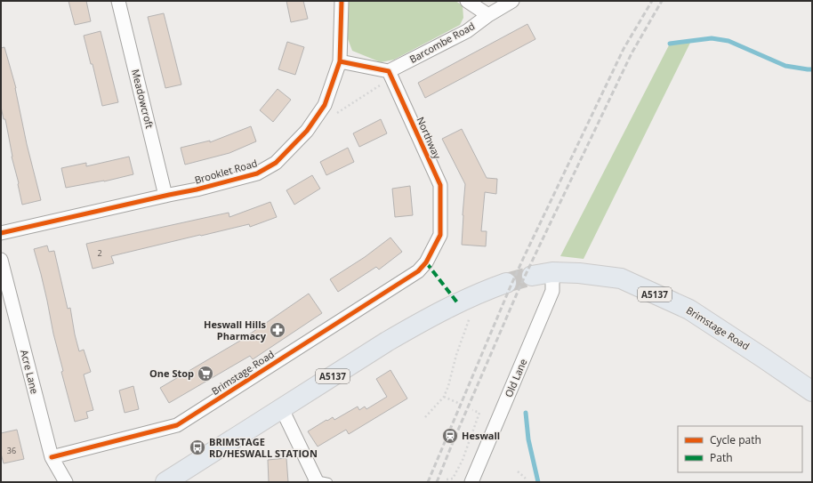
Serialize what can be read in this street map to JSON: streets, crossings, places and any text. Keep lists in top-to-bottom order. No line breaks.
{"streets":{"main road":["A5137","Brimstage Road"],"street":["Barcombe Road","Meadowcroft","Northway","Brooklet Road","Acre Lane","Old Lane"]},"crossings":[["Barcombe Road","Northway"],["Meadowcroft","Brooklet Road"],["Northway","Brimstage Road"],["Brimstage Road","Acre Lane"],["Brimstage Road","Old Lane"]],"places":{"pharmacy":["Heswall Hills Pharmacy"],"supermarket":["One Stop"],"station":["Heswall"],"bus stop":["BRIMSTAGE RD/HESWALL STATION"]},"house_numbers":["2","36"],"legend":["Cycle path","Path"]}
